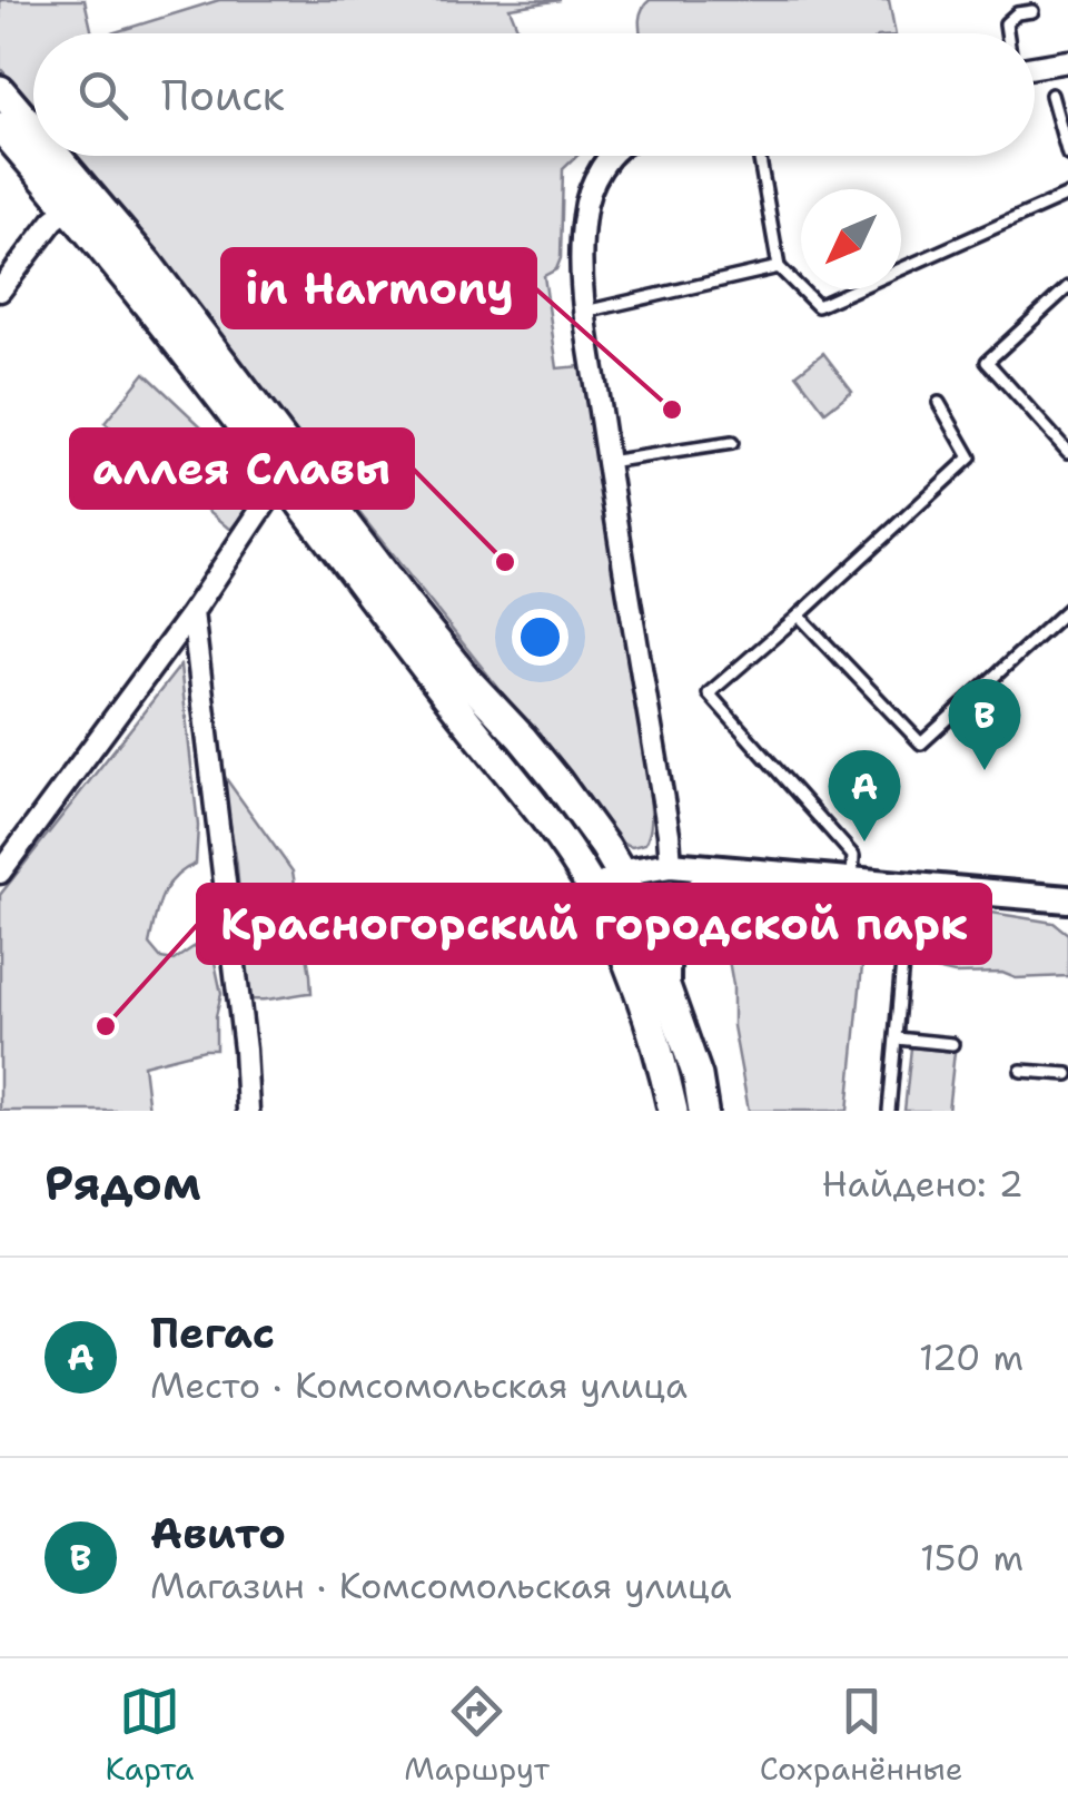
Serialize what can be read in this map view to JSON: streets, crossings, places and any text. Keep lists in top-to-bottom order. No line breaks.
{"places":["in Harmony","аллея Славы","Красногорский городской парк"],"north":"bottom left","page":{"search":"Поиск","pins":["B","A"],"heading":["Рядом","Найдено: 2"],"list":[{"mark":"A","name":"Пегас","note":"Место · Комсомольская улица","value":"120 m"},{"mark":"B","name":"Авито","note":"Магазин · Комсомольская улица","value":"150 m"}],"nav":["Карта","Маршрут","Сохранённые"]}}
